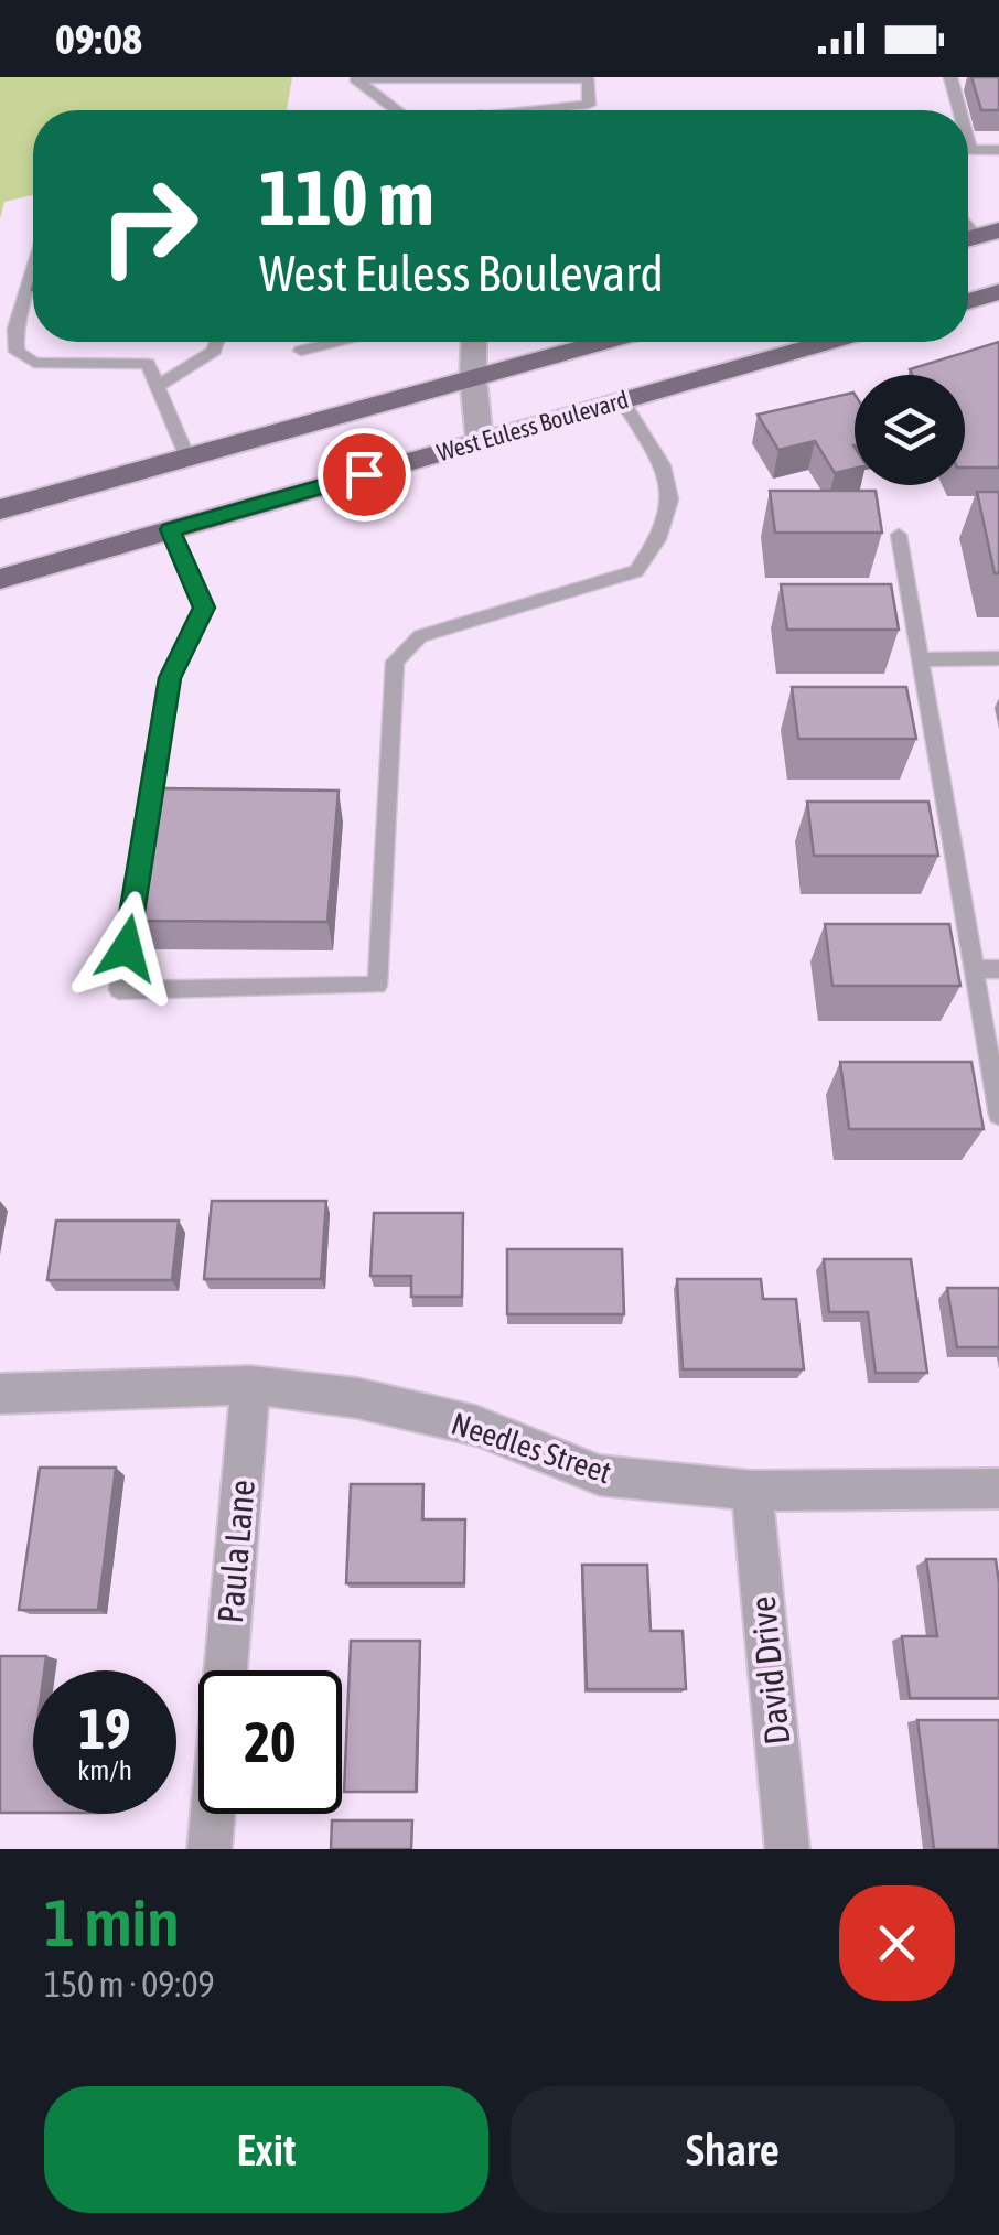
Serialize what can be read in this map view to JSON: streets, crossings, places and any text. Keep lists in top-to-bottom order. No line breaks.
{"streets":{"main road":["West Euless Boulevard"],"street":["Needles Street","Paula Lane","David Drive"]},"crossings":[["Needles Street","Paula Lane"],["Needles Street","David Drive"]],"page":{"status":"09:08","turn":["110 m","West Euless Boulevard"],"speed":"19 km/h","limit":"20","heading":["1 min","150 m · 09:09"],"buttons":["Exit","Share"]}}
